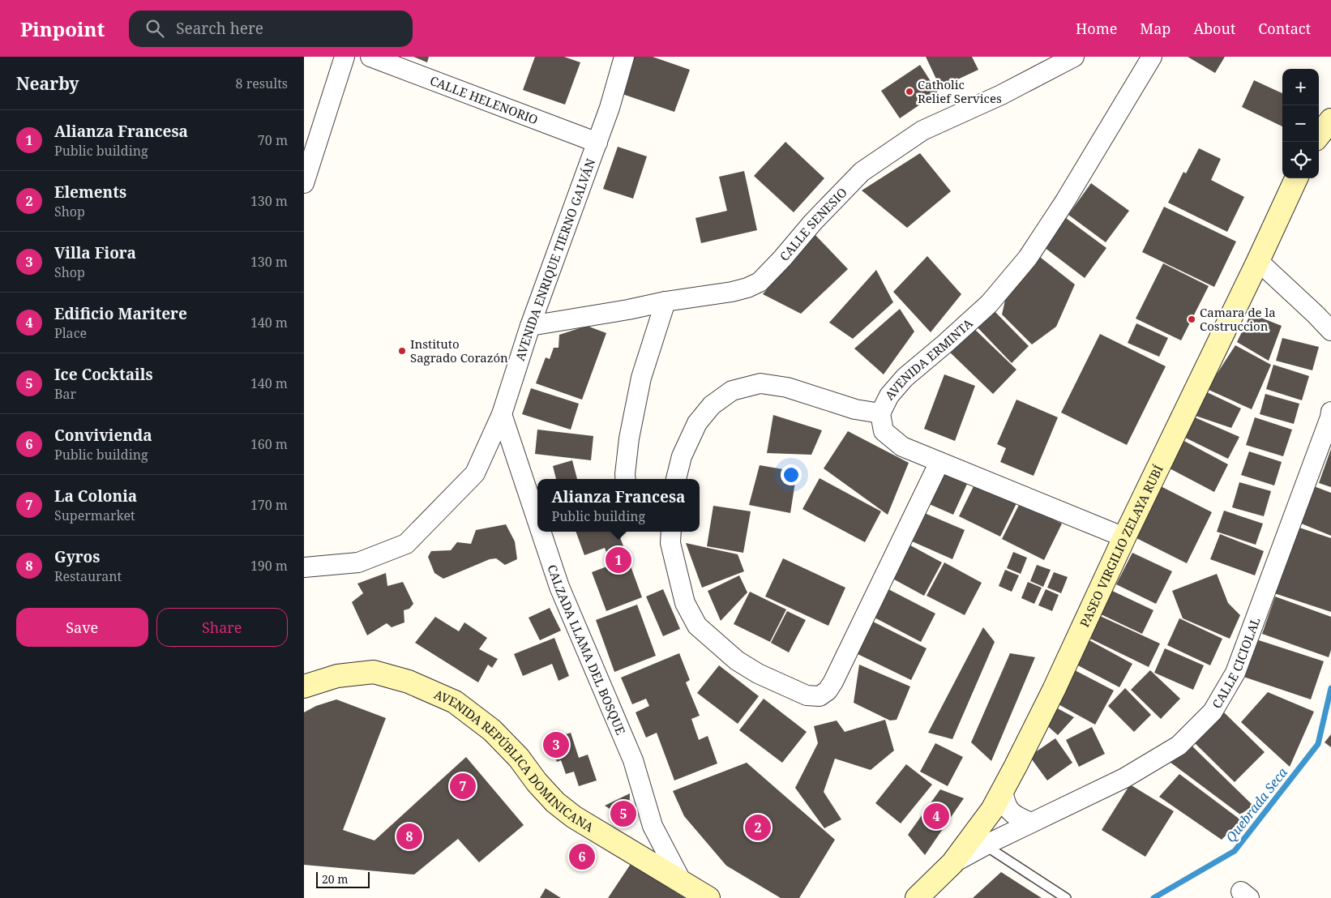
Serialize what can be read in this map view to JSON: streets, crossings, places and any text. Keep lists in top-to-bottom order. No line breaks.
{"streets":{"street":["CALLE HELENORIO","CALLE SENESIO","AVENIDA ENRIQUE TIERNO GALVÁN","AVENIDA ERMINTA","PASEO VIRGILIO ZELAYA RUBÍ","CALZADA LLAMA DEL BOSQUE","CALLE CICIOLAL","AVENIDA REPÚBLICA DOMINICANA"]},"crossings":[["CALLE HELENORIO","AVENIDA ENRIQUE TIERNO GALVÁN"],["CALLE SENESIO","AVENIDA ENRIQUE TIERNO GALVÁN"],["AVENIDA ENRIQUE TIERNO GALVÁN","CALZADA LLAMA DEL BOSQUE"],["AVENIDA ERMINTA","PASEO VIRGILIO ZELAYA RUBÍ"],["PASEO VIRGILIO ZELAYA RUBÍ","CALLE CICIOLAL"],["CALZADA LLAMA DEL BOSQUE","AVENIDA REPÚBLICA DOMINICANA"]],"water":["Quebrada Seca"],"places":["Catholic Relief Services","Camara de la Costruccion","Instituto Sagrado Corazón"],"scale_bar":"20 m","page":{"header":"Pinpoint","search":"Search here","nav":["Home","Map","About","Contact"],"heading":["Nearby","8 results"],"map_buttons":["+","−"],"list":[{"mark":"1","name":"Alianza Francesa","note":"Public building","value":"70 m"},{"mark":"2","name":"Elements","note":"Shop","value":"130 m"},{"mark":"3","name":"Villa Fiora","note":"Shop","value":"130 m"},{"mark":"4","name":"Edificio Maritere","note":"Place","value":"140 m"},{"mark":"5","name":"Ice Cocktails","note":"Bar","value":"140 m"},{"mark":"6","name":"Convivienda","note":"Public building","value":"160 m"},{"mark":"7","name":"La Colonia","note":"Supermarket","value":"170 m"},{"mark":"8","name":"Gyros","note":"Restaurant","value":"190 m"}],"popup":["Alianza Francesa","Public building"],"pins":["1","3","7","5","4","2","8","6"],"buttons":["Save","Share"],"scale":"20 m"}}
